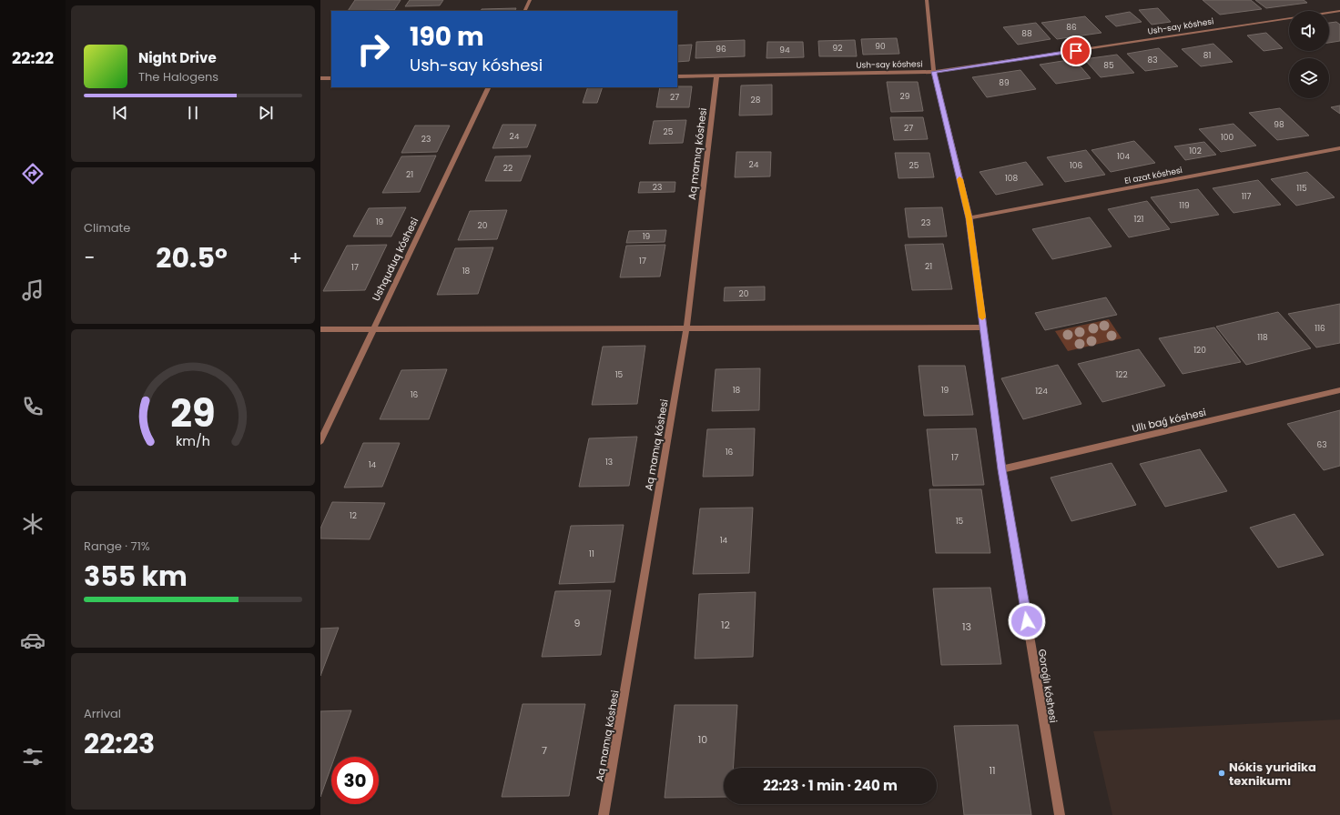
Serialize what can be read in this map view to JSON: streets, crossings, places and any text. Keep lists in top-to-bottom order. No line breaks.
{"streets":{"street":["Ush-say kóshesi","Aq mamıq kóshesi","El azat kóshesi","Ushquduq kóshesi","Ullı baǵ kóshesi","Goroǵlı kóshesi"]},"crossings":[["Ush-say kóshesi","Aq mamıq kóshesi"],["Ush-say kóshesi","Goroǵlı kóshesi"],["El azat kóshesi","Goroǵlı kóshesi"],["Ullı baǵ kóshesi","Goroǵlı kóshesi"]],"places":["Nókis yuridika texnikumı"],"house_numbers":["86","88","90","92","96","94","81","83","85","89","29","27","28","98","27","25","24","100","23","102","104","24","25","106","22","21","108","23","115","117","119","121","19","23","20","19","17","21","17","18","20","116","118","120","15","122","18","19","124","16","63","16","17","13","14","12","15","14","11","9","12","13","10","7","11"],"page":{"tabs":"22:22","turn":["190 m","Ush-say kóshesi"],"song":["Night Drive","The Halogens"],"tile":["Climate",["Range · 71%","355 km"],["Arrival","22:23"]],"heat":["−","20.5°","+"],"limit":"30","trip":"22:23 · 1 min · 240 m","gauge":["29","km/h"]}}
